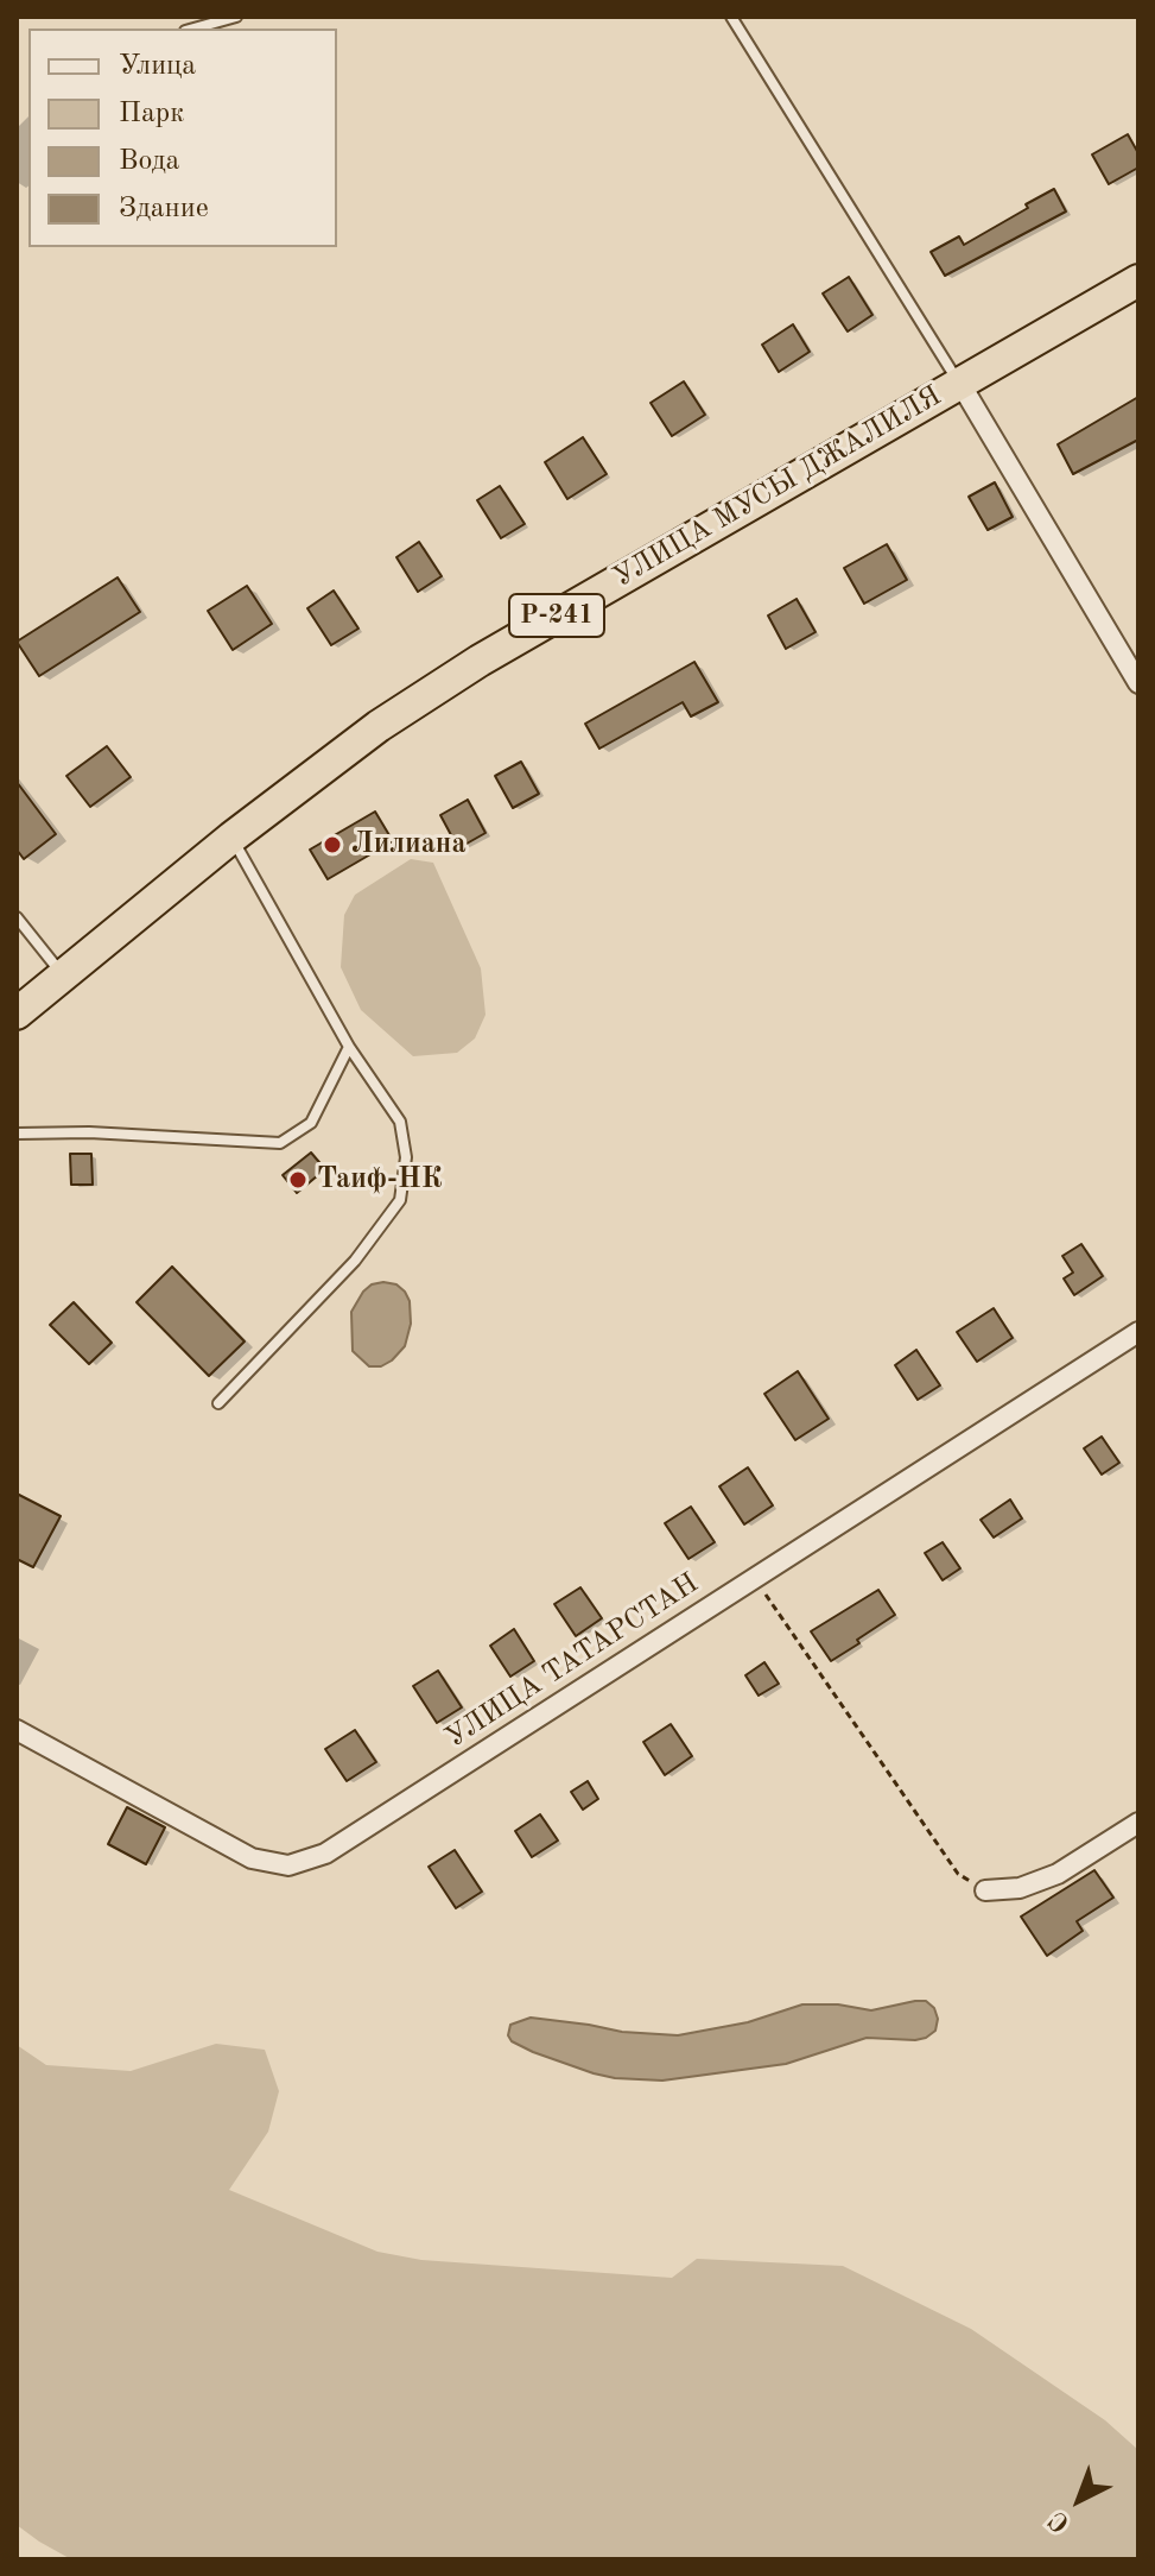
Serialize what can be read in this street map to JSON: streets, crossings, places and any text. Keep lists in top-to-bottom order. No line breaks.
{"streets":{"highway":["УЛИЦА МУСЫ ДЖАЛИЛЯ","Р-241"],"street":["УЛИЦА ТАТАРСТАН"]},"places":["Лилиана","Таиф-НК"],"legend":["Улица","Парк","Вода","Здание"],"north":"bottom left"}
